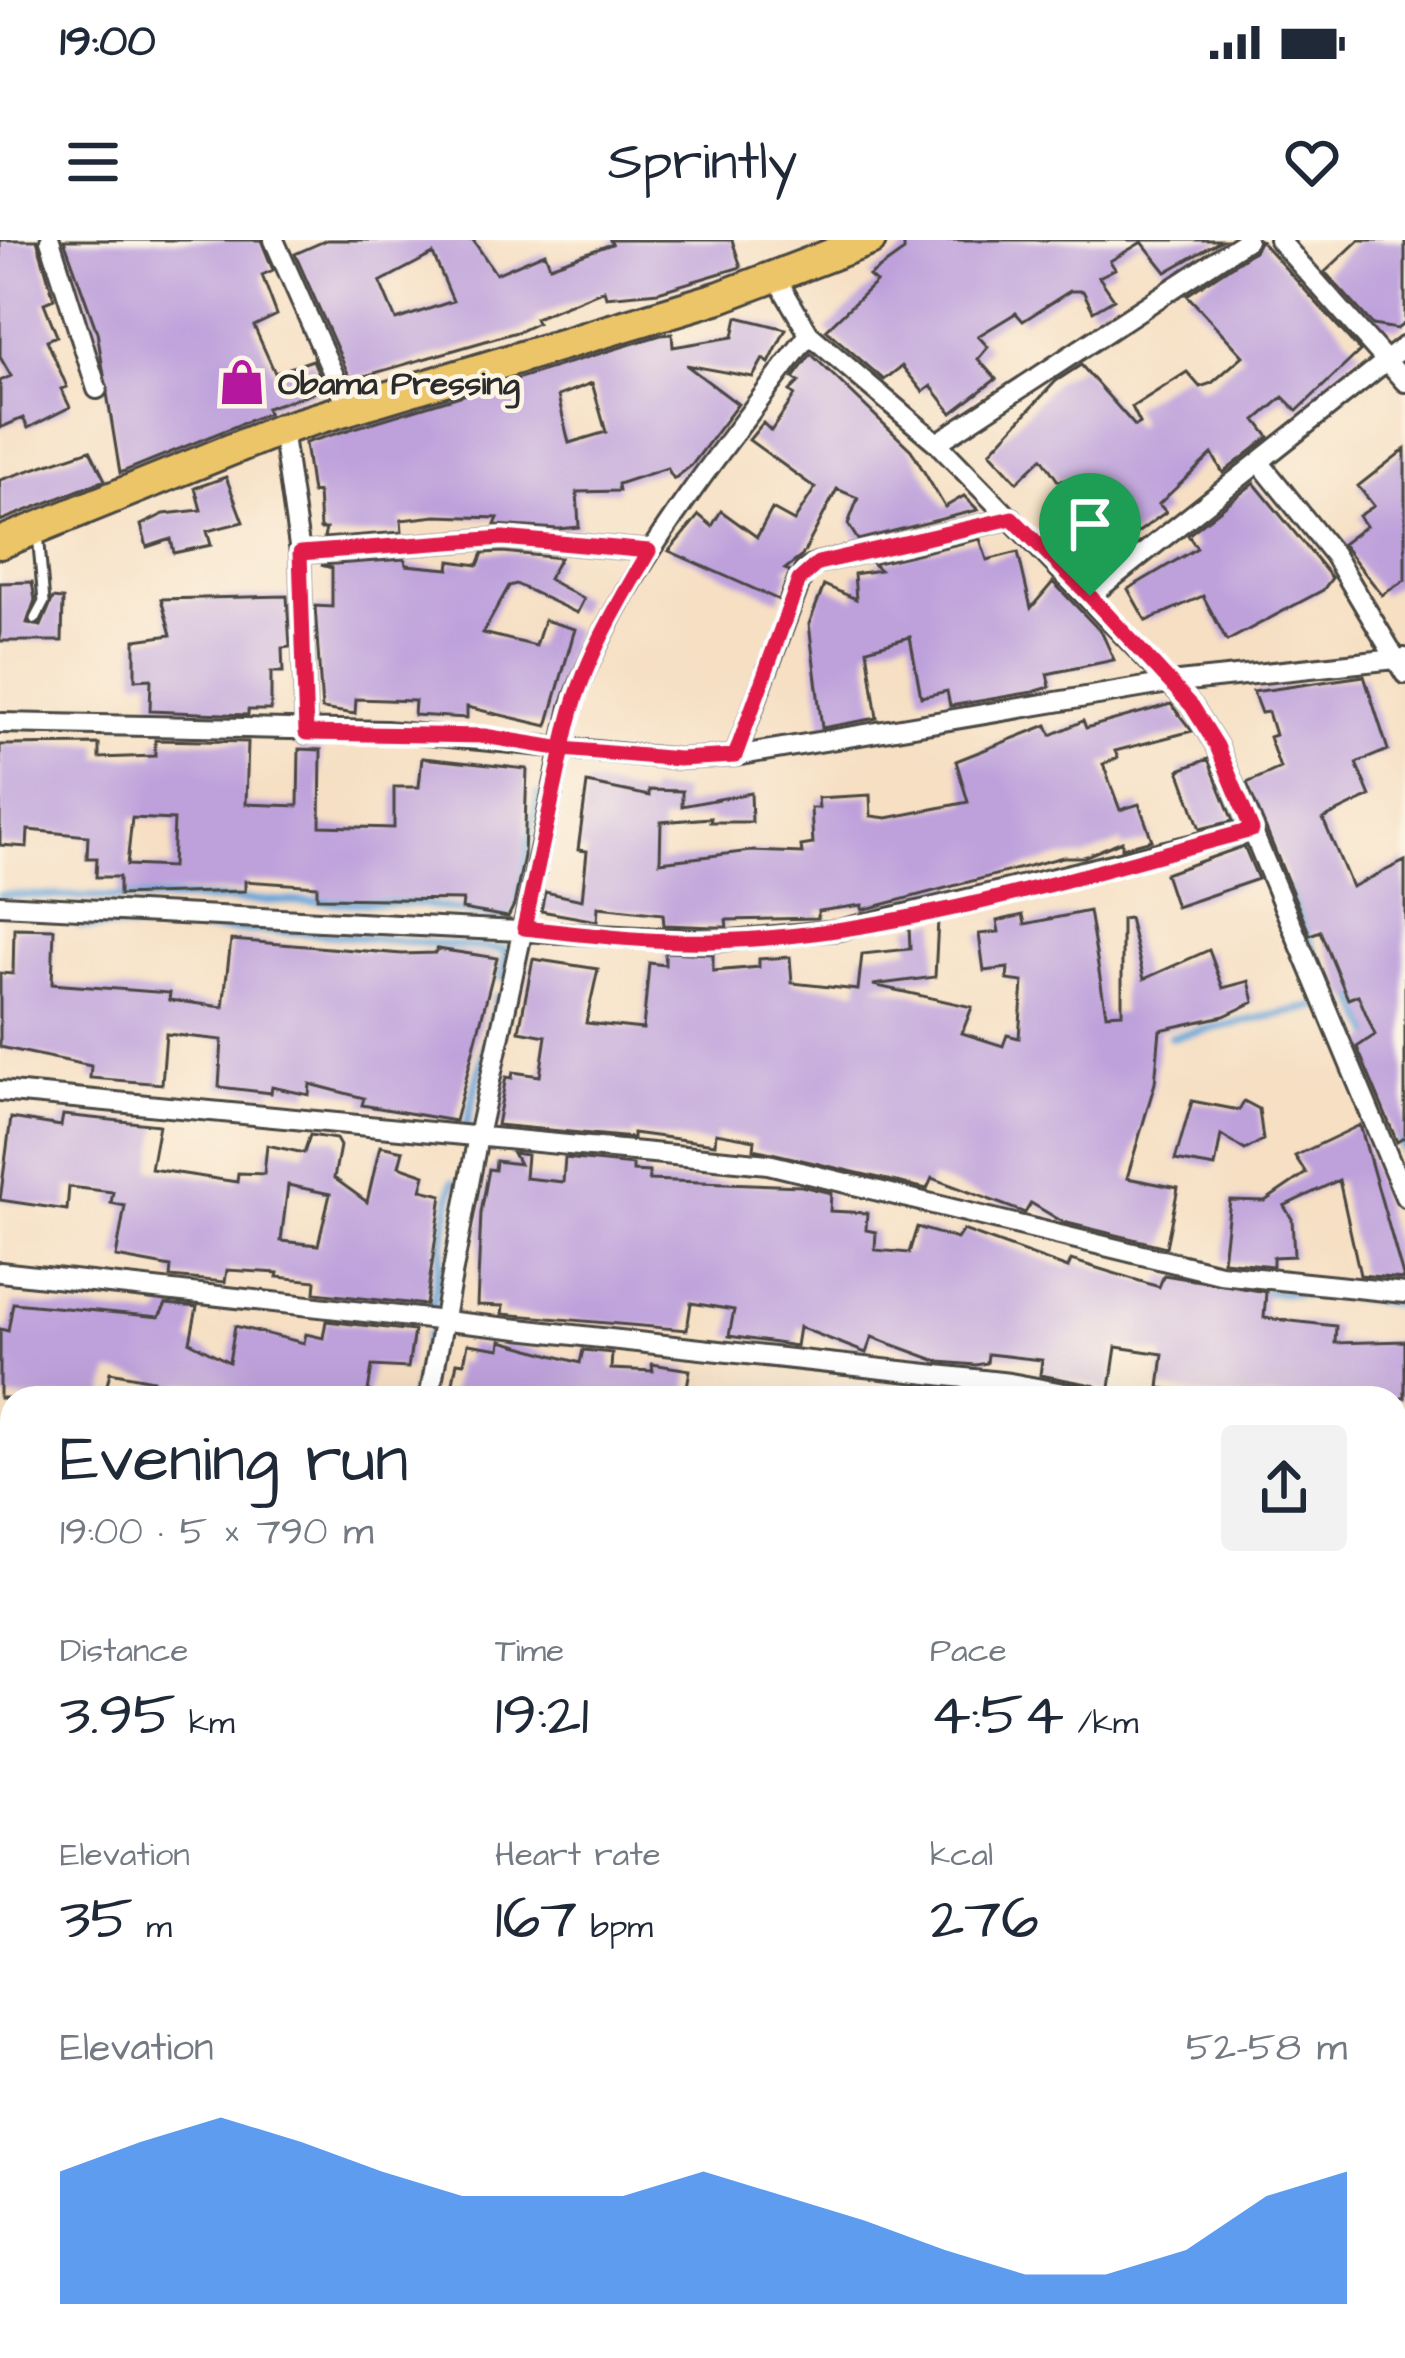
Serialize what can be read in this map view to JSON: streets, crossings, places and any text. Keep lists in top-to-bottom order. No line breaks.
{"places":{"shop":["Obama Pressing"]},"page":{"status":"19:00","header":"Sprintly","heading":["Evening run","19:00 · 5 × 790 m"],"stats":[["Distance","3.95 km"],["Time","19:21"],["Pace","4:54 /km"],["Elevation","35 m"],["Heart rate","167 bpm"],["kcal","276"]],"chart":["Elevation","52–58 m"]}}
